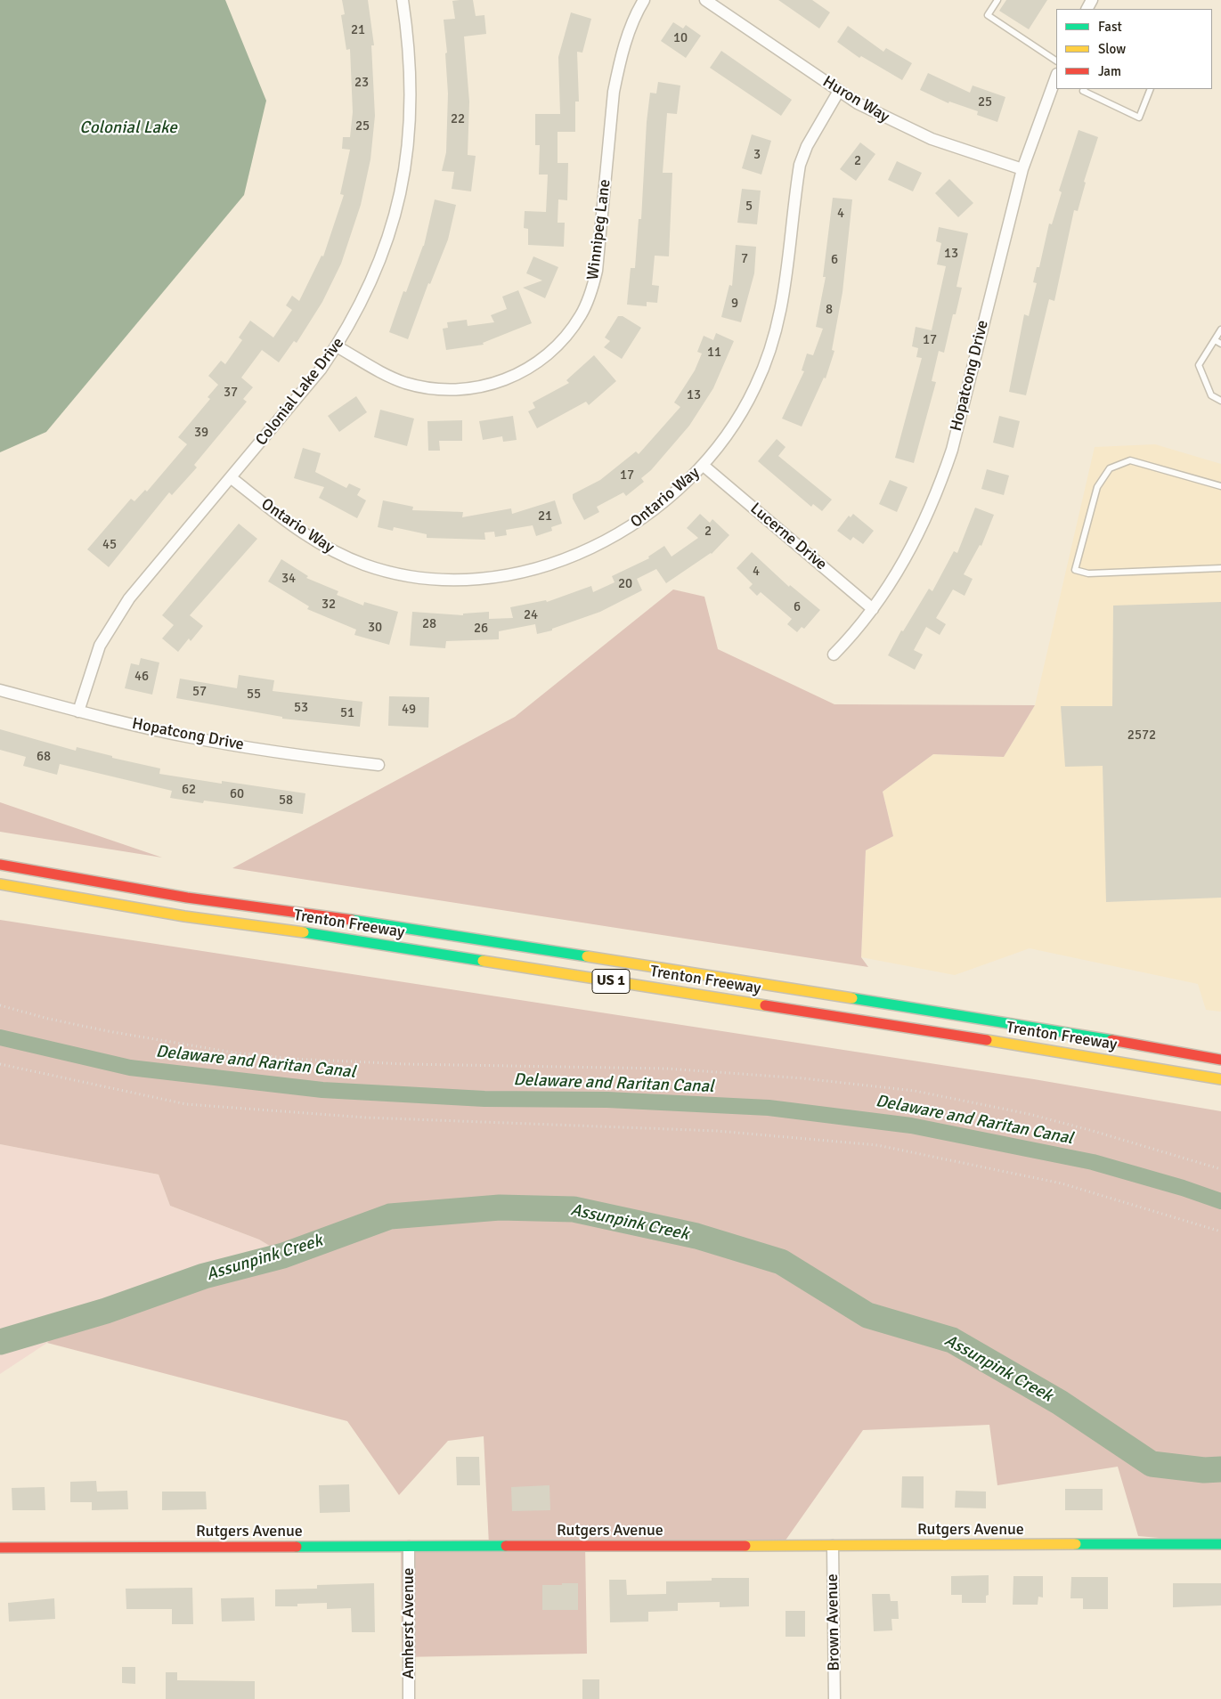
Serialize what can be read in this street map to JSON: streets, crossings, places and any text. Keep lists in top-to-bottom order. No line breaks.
{"streets":{"main road":["Trenton Freeway","US 1","Rutgers Avenue"],"street":["Huron Way","Winnipeg Lane","Hopatcong Drive","Colonial Lake Drive","Ontario Way","Lucerne Drive","Brown Avenue","Amherst Avenue"]},"crossings":[["Huron Way","Hopatcong Drive"],["Huron Way","Ontario Way"],["Winnipeg Lane","Colonial Lake Drive"],["Hopatcong Drive","Colonial Lake Drive"],["Hopatcong Drive","Lucerne Drive"],["Colonial Lake Drive","Ontario Way"],["Ontario Way","Lucerne Drive"],["Rutgers Avenue","Brown Avenue"],["Rutgers Avenue","Amherst Avenue"]],"water":["Colonial Lake","Delaware and Raritan Canal","Assunpink Creek"],"house_numbers":["21","10","23","25","22","25","3","2","5","4","13","7","6","9","8","17","11","37","13","39","17","21","2","45","4","34","20","32","6","24","28","30","26","46","57","55","53","49","51","2572","68","62","60","58"],"legend":["Fast","Slow","Jam"]}
